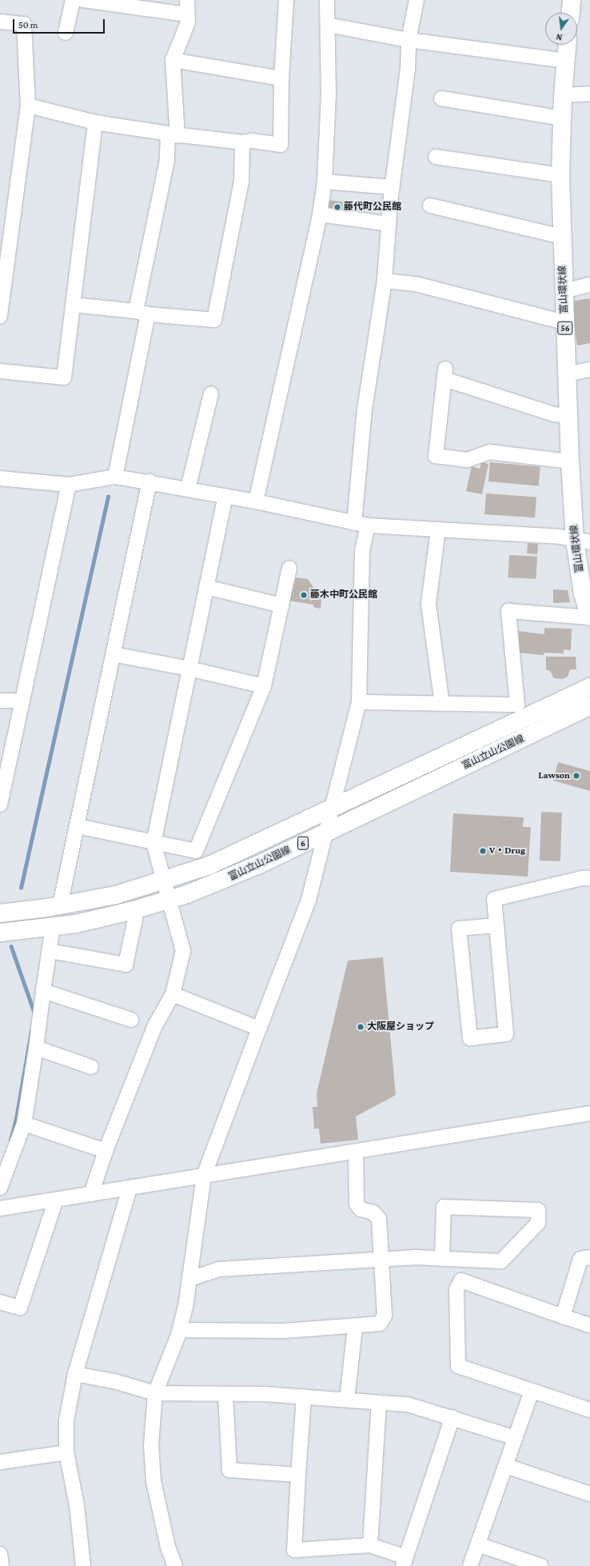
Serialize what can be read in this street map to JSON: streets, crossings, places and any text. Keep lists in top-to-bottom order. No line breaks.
{"streets":{"main road":["富山環状線","56","富山立山公園線","6"]},"places":["藤代町公民館","藤木中町公民館","Lawson","V・Drug","大阪屋ショップ"],"scale_bar":"50 m","north":"bottom"}
